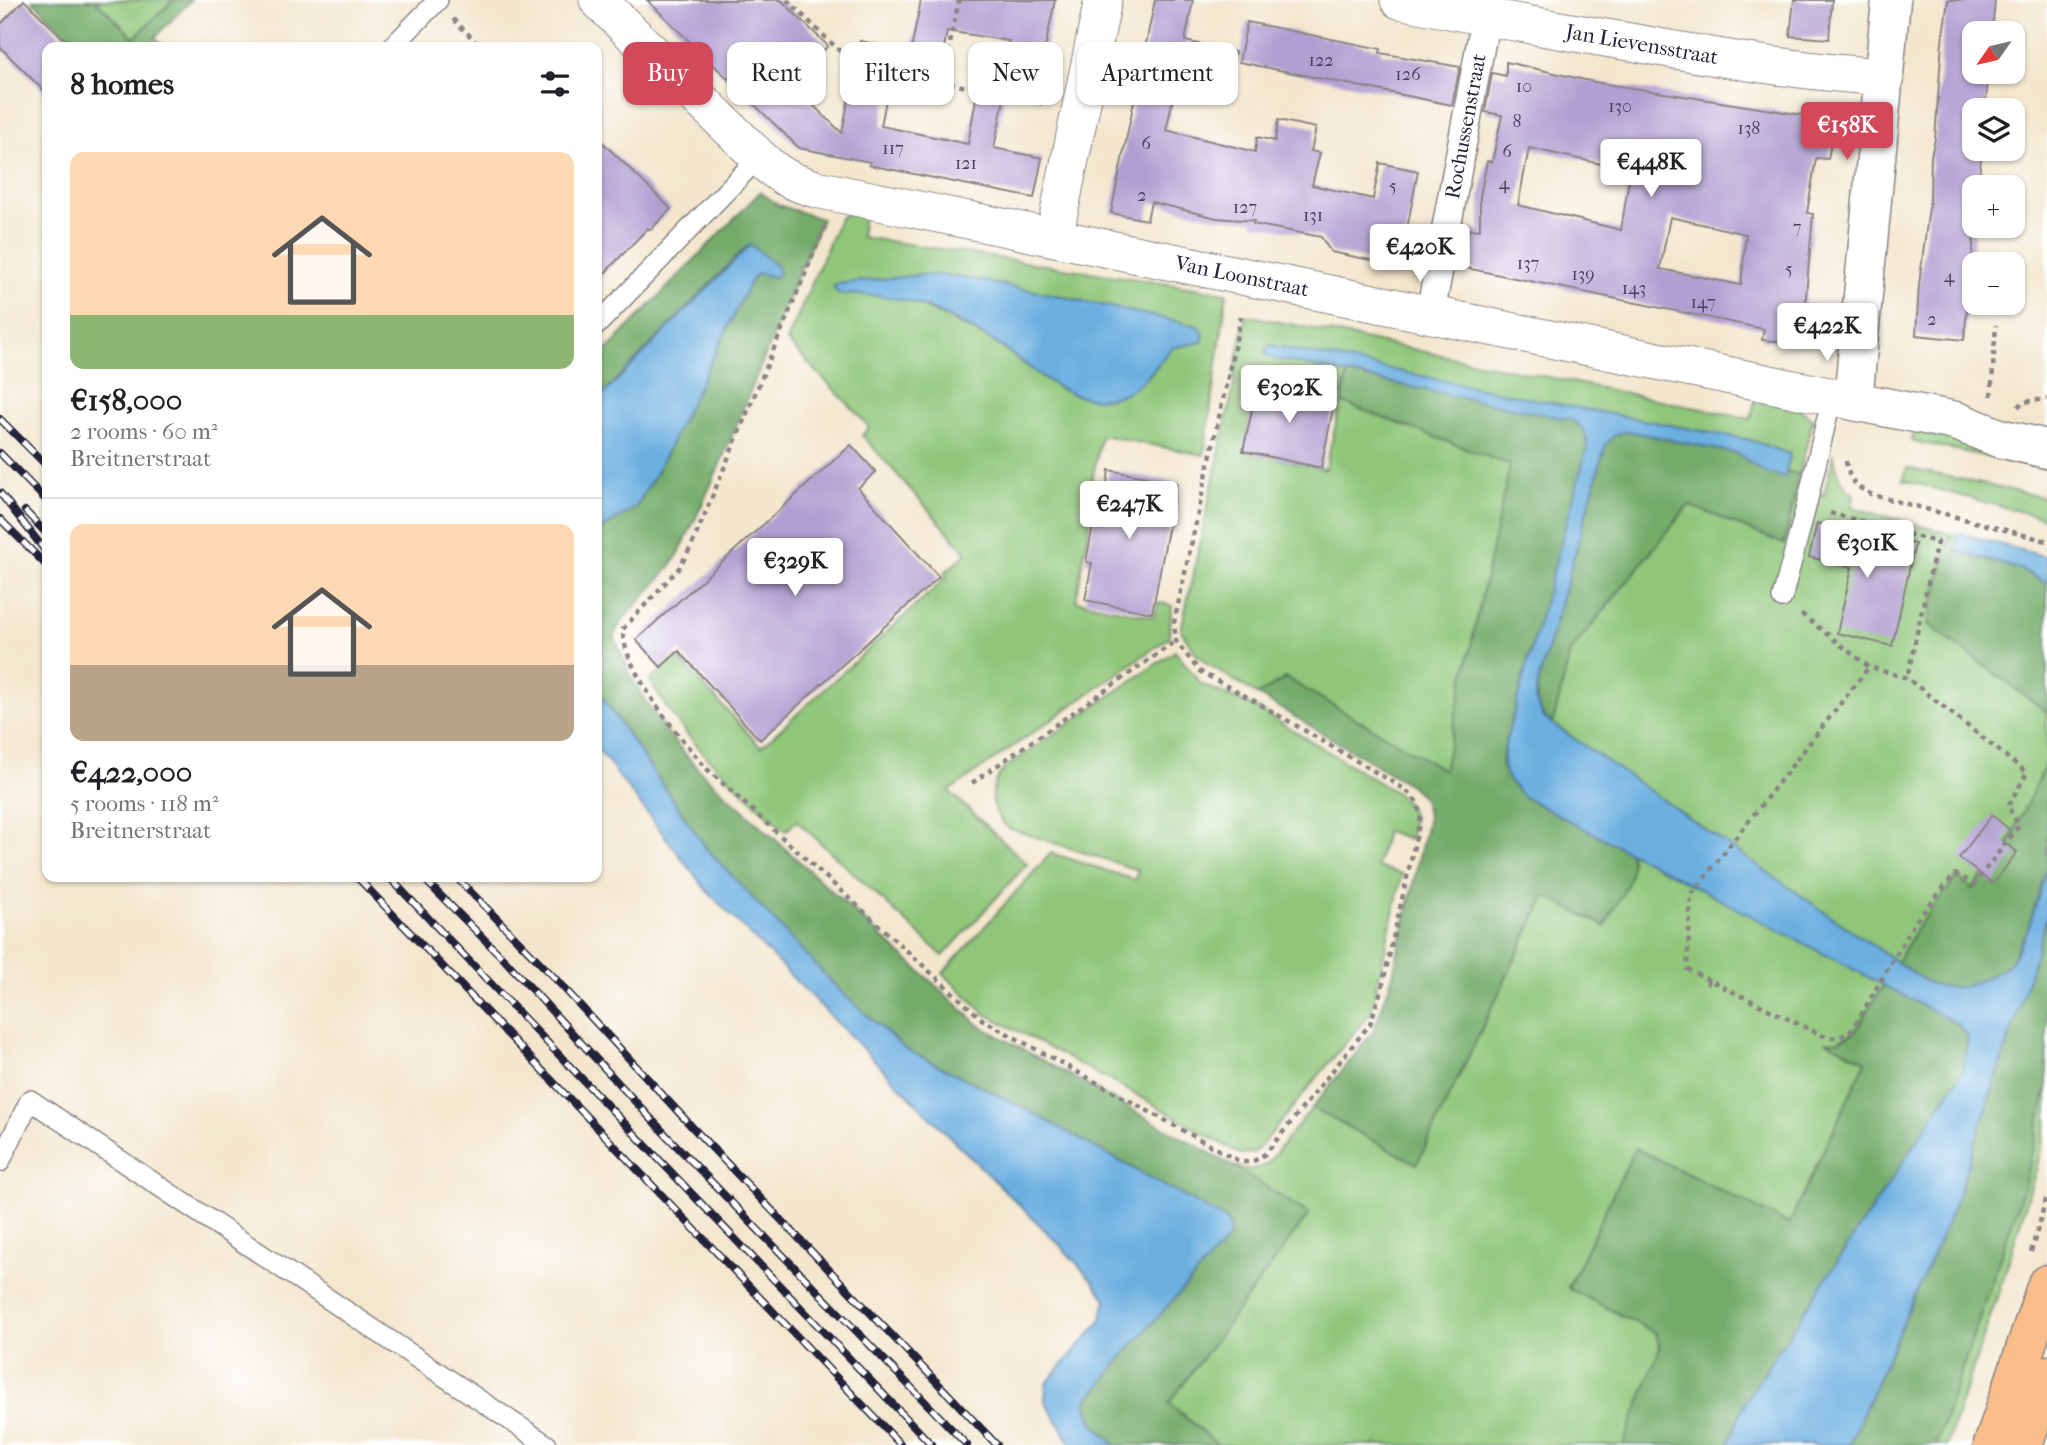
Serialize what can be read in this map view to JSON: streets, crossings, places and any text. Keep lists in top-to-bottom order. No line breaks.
{"streets":{"street":["Jan Lievensstraat","Rochussenstraat","Van Loonstraat"]},"crossings":[["Jan Lievensstraat","Rochussenstraat"],["Rochussenstraat","Van Loonstraat"]],"house_numbers":["122","126","10","130","8","138","6","117","6","121","4","5","2","127","131","7","137","5","139","4","143","147","2"],"north":"bottom left","page":{"map_buttons":["+","−"],"chip":["Buy","Rent","Filters","New","Apartment"],"heading":"8 homes","price":["€158K","€448K","€420K","€422K","€302K","€247K","€301K","€329K"],"list":[{"name":"€158,000","note":"2 rooms · 60 m² · Breitnerstraat"},{"name":"€422,000","note":"5 rooms · 118 m² · Breitnerstraat"}]}}
